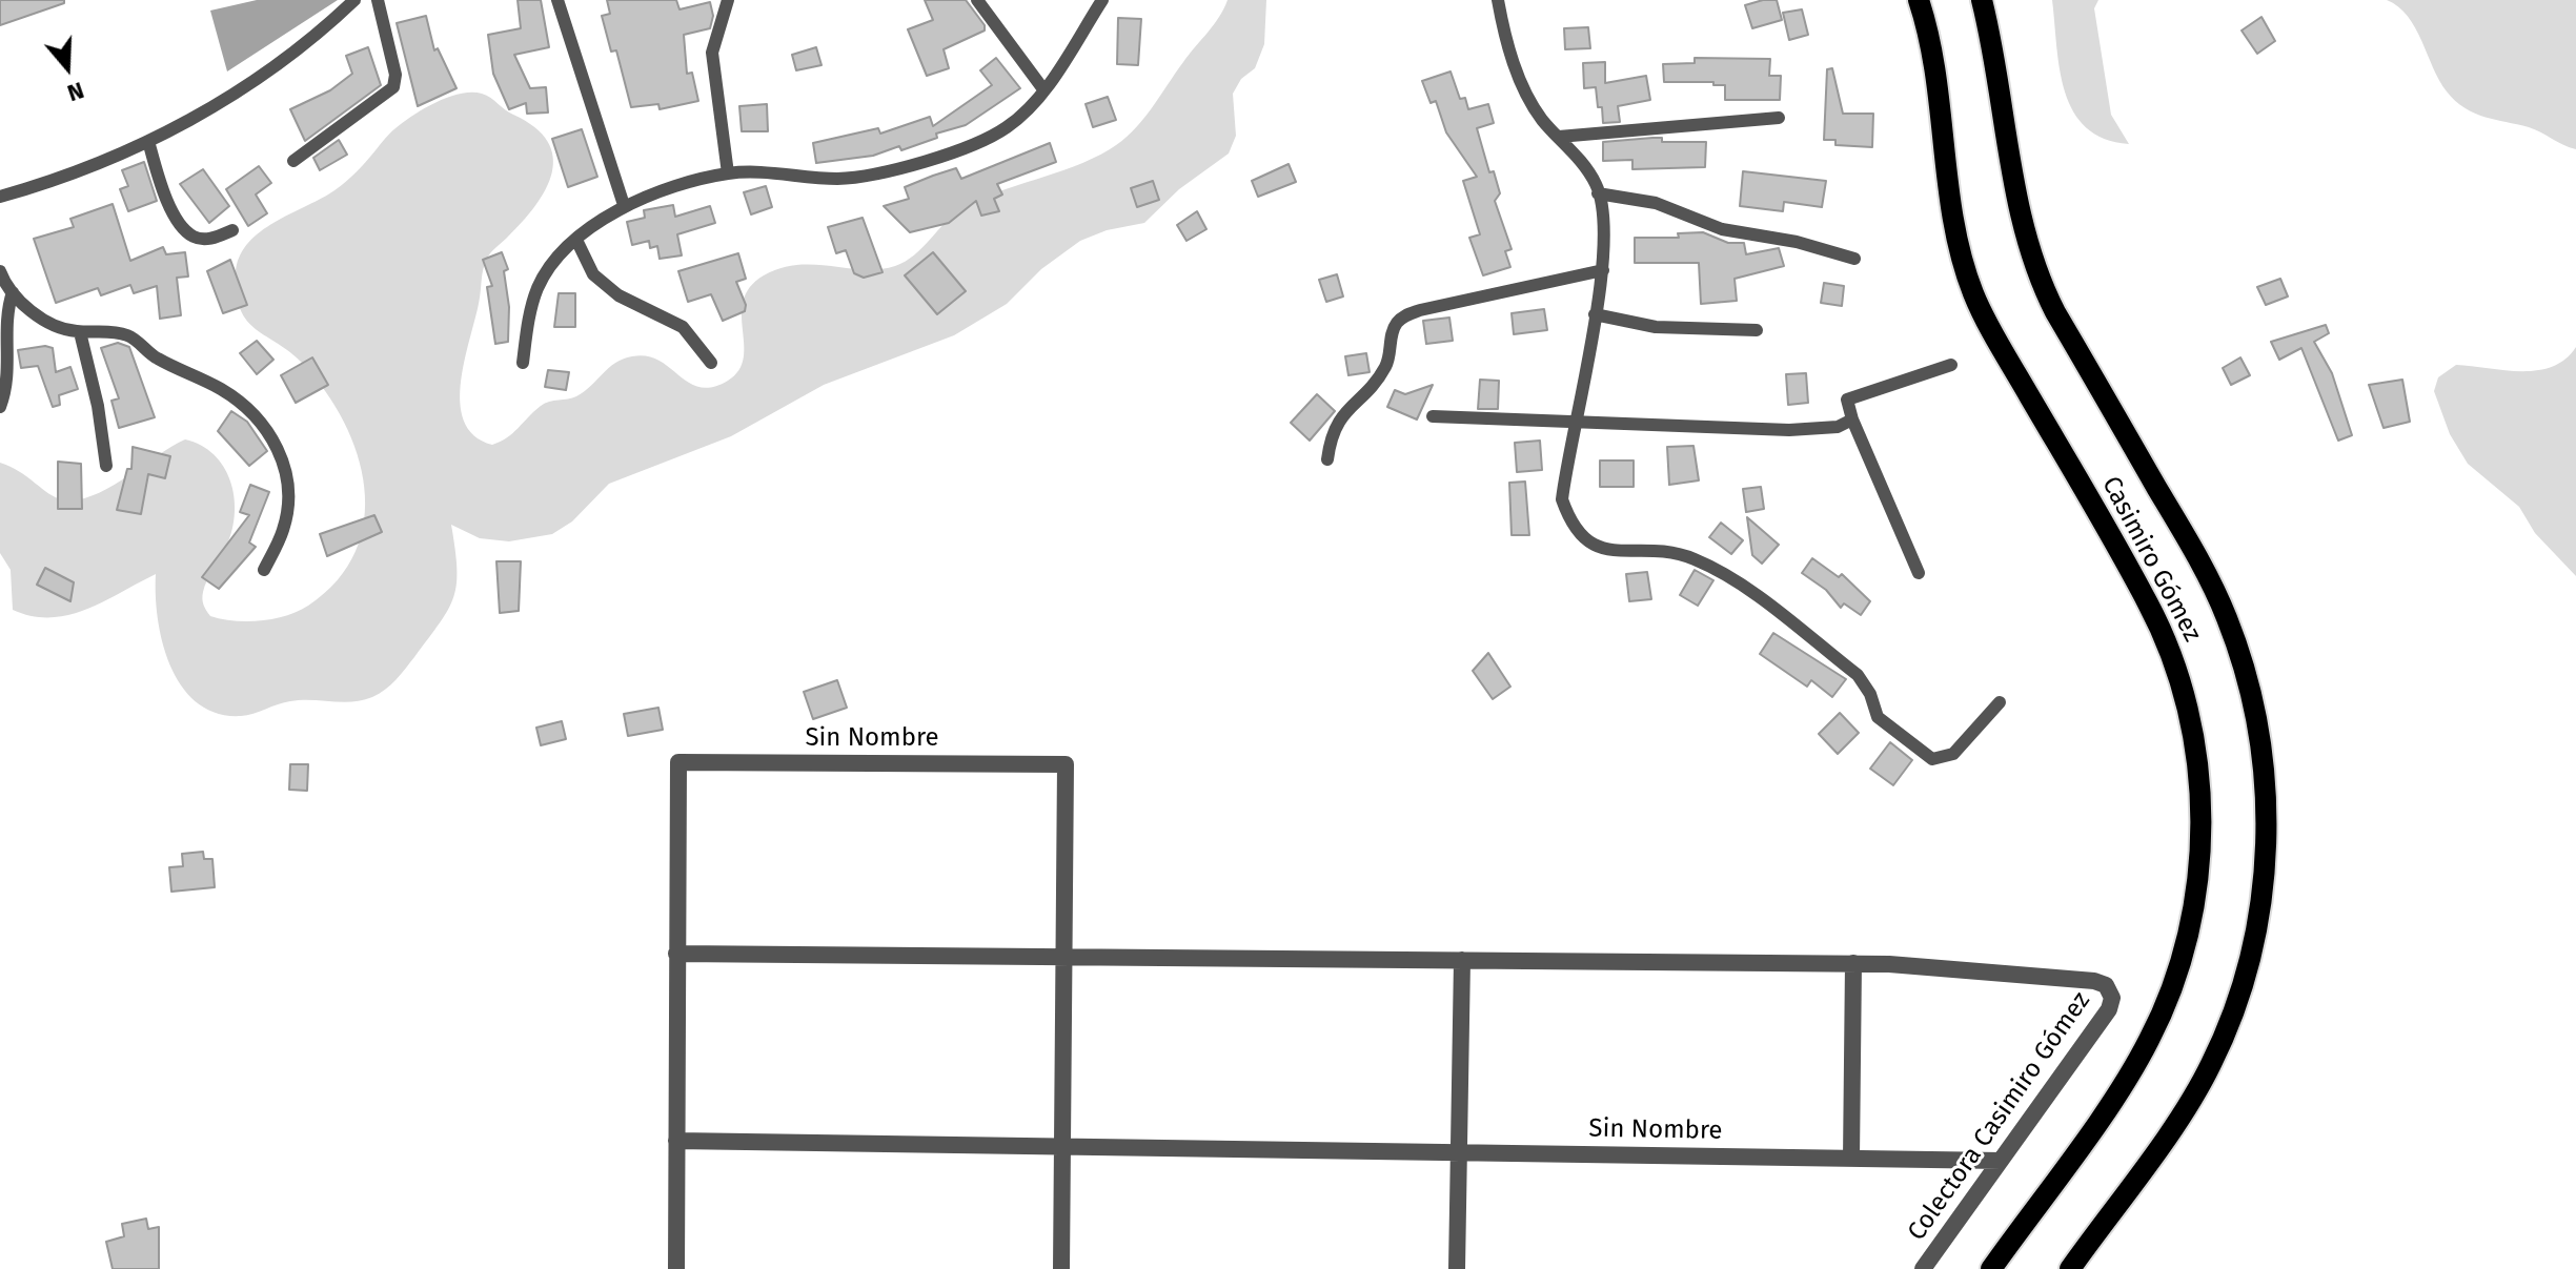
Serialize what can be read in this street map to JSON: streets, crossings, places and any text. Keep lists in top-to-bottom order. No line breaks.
{"streets":{"main road":["Casimiro Gómez"],"street":["Sin Nombre","Colectora Casimiro Gómez"]},"crossings":[["Sin Nombre","Colectora Casimiro Gómez"]],"north":"bottom"}
